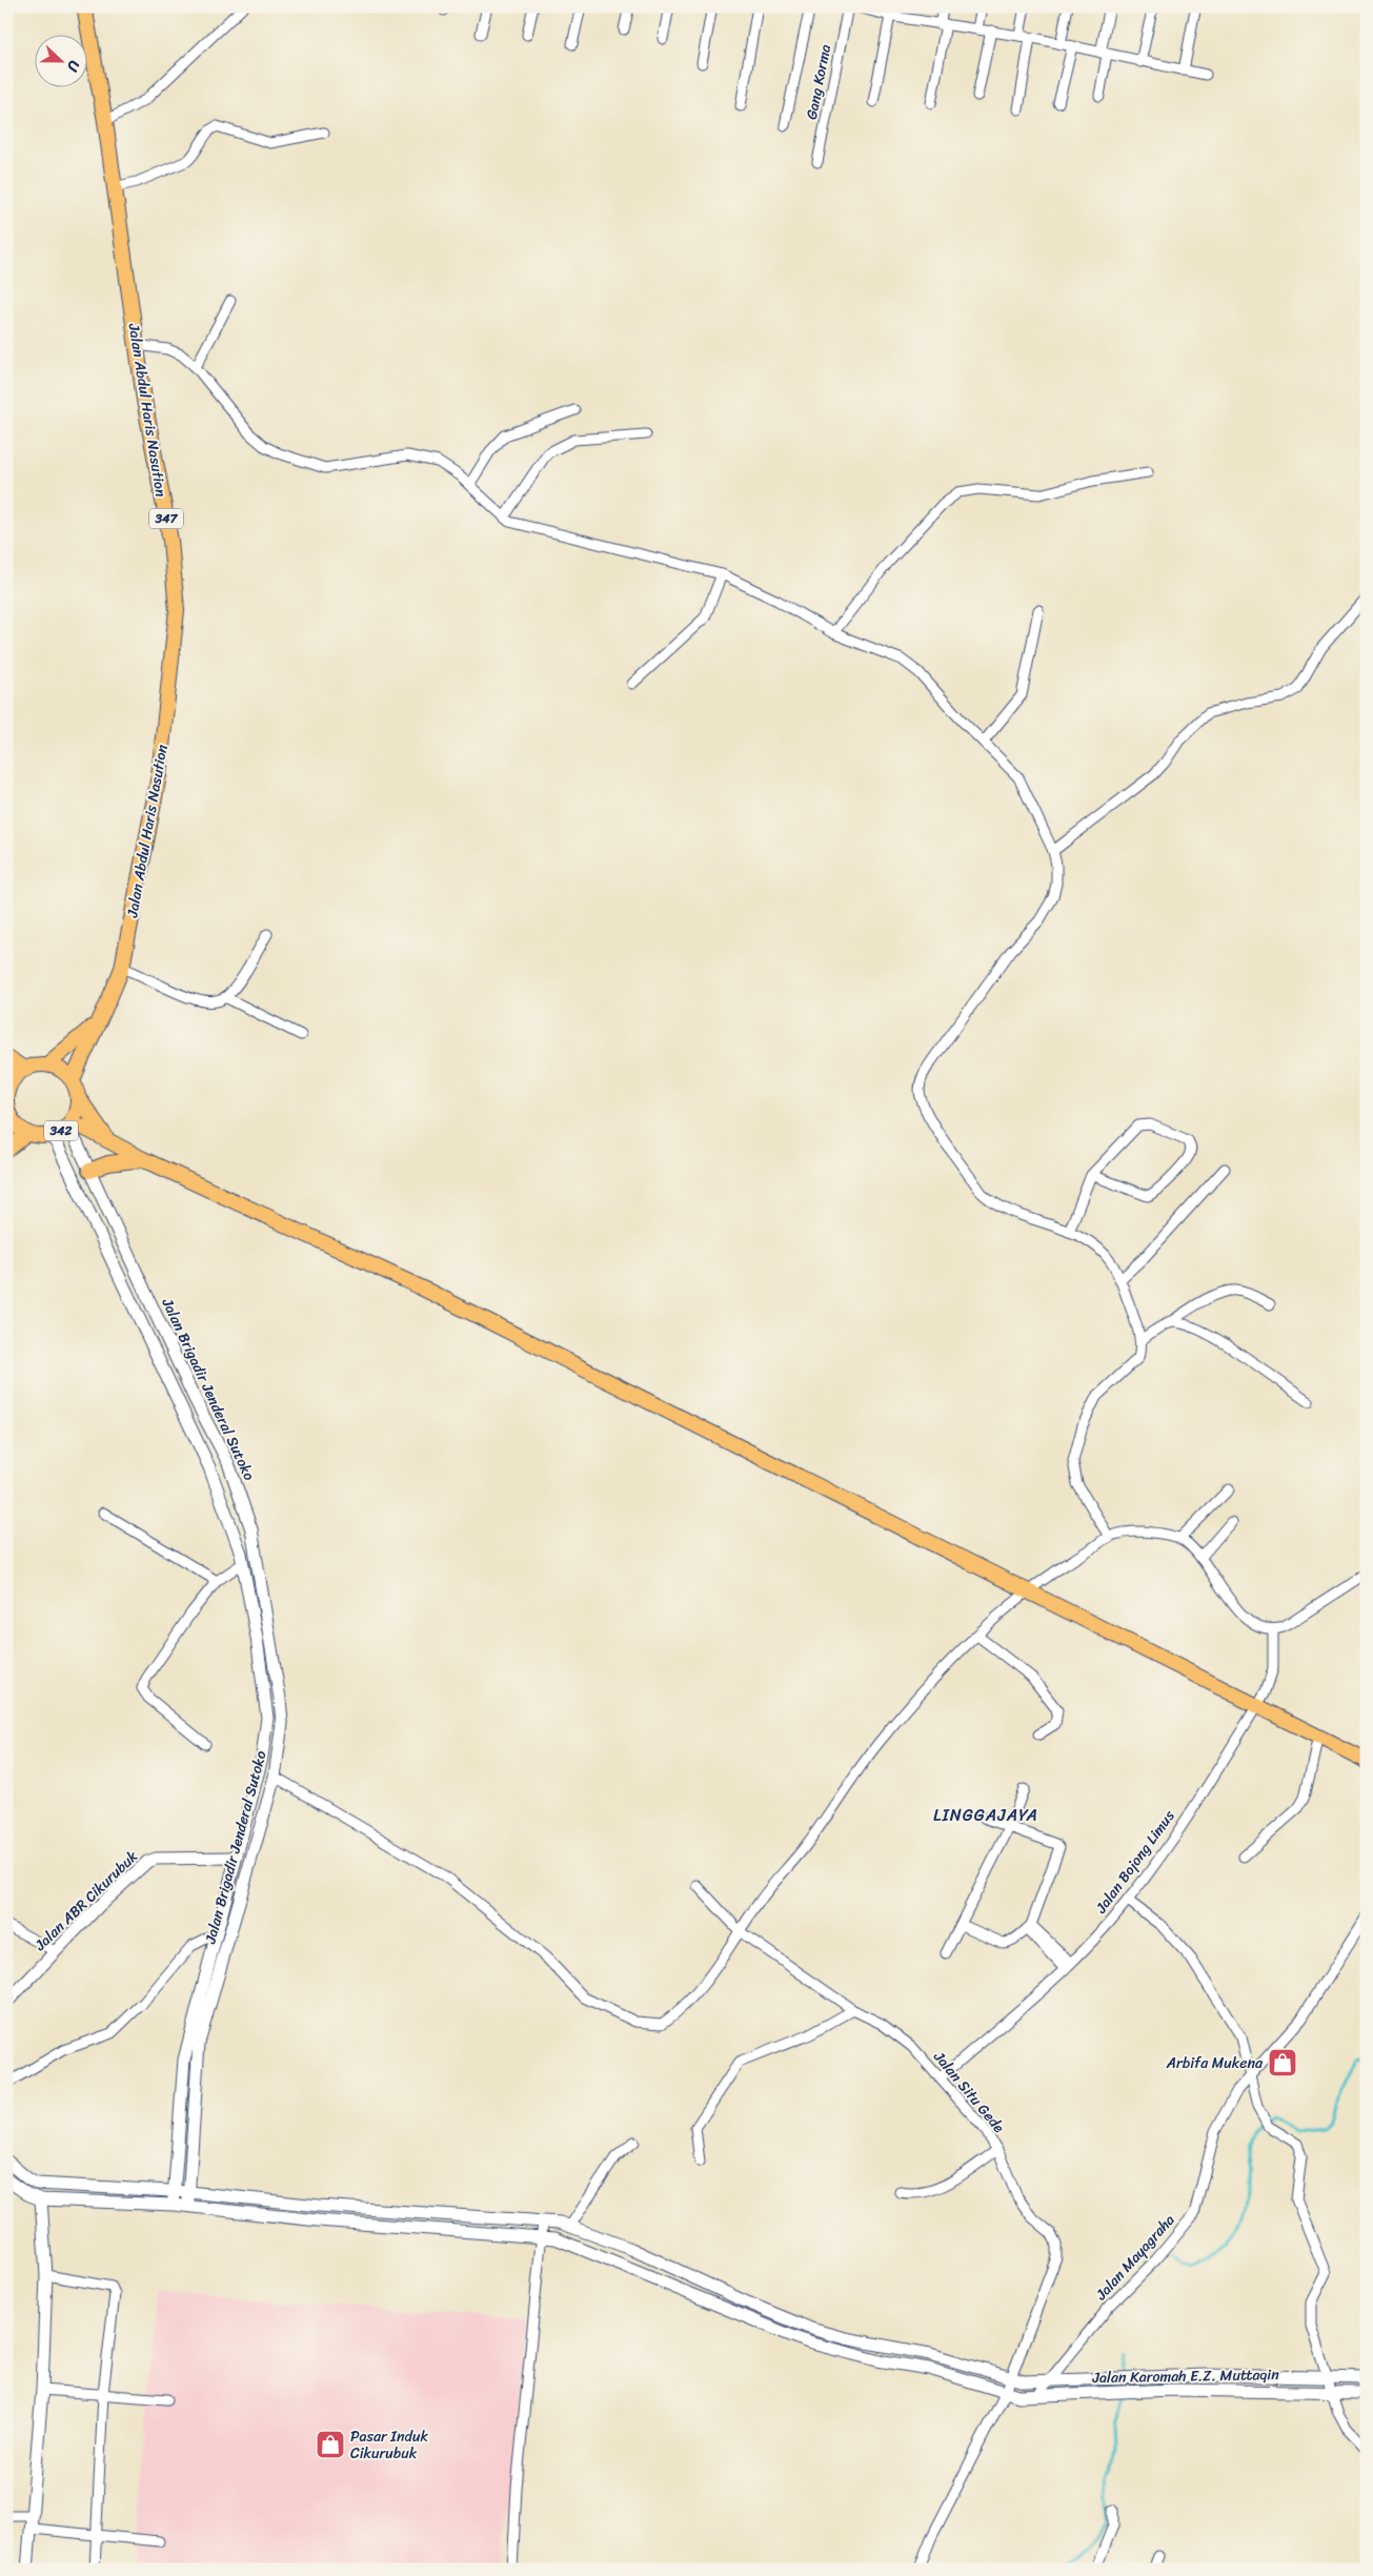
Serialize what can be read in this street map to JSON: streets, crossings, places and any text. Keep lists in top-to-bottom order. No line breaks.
{"streets":{"main road":["Jalan Abdul Haris Nasution","347","342"],"street":["Gang Korma","Jalan Brigadir Jenderal Sutoko","Jalan Bojong Limus","Jalan ABR Cikurubuk","Jalan Situ Gede","Jalan Mayagraha","Jalan Karomah E.Z. Muttaqin"]},"crossings":[["342","Jalan Brigadir Jenderal Sutoko"],["Jalan Brigadir Jenderal Sutoko","Jalan Karomah E.Z. Muttaqin"],["Jalan Bojong Limus","Jalan Situ Gede"],["Jalan Situ Gede","Jalan Karomah E.Z. Muttaqin"],["Jalan Mayagraha","Jalan Karomah E.Z. Muttaqin"]],"districts":["LINGGAJAYA"],"places":{"shop":["Arbifa Mukena","Pasar Induk Cikurubuk"]},"north":"right"}
